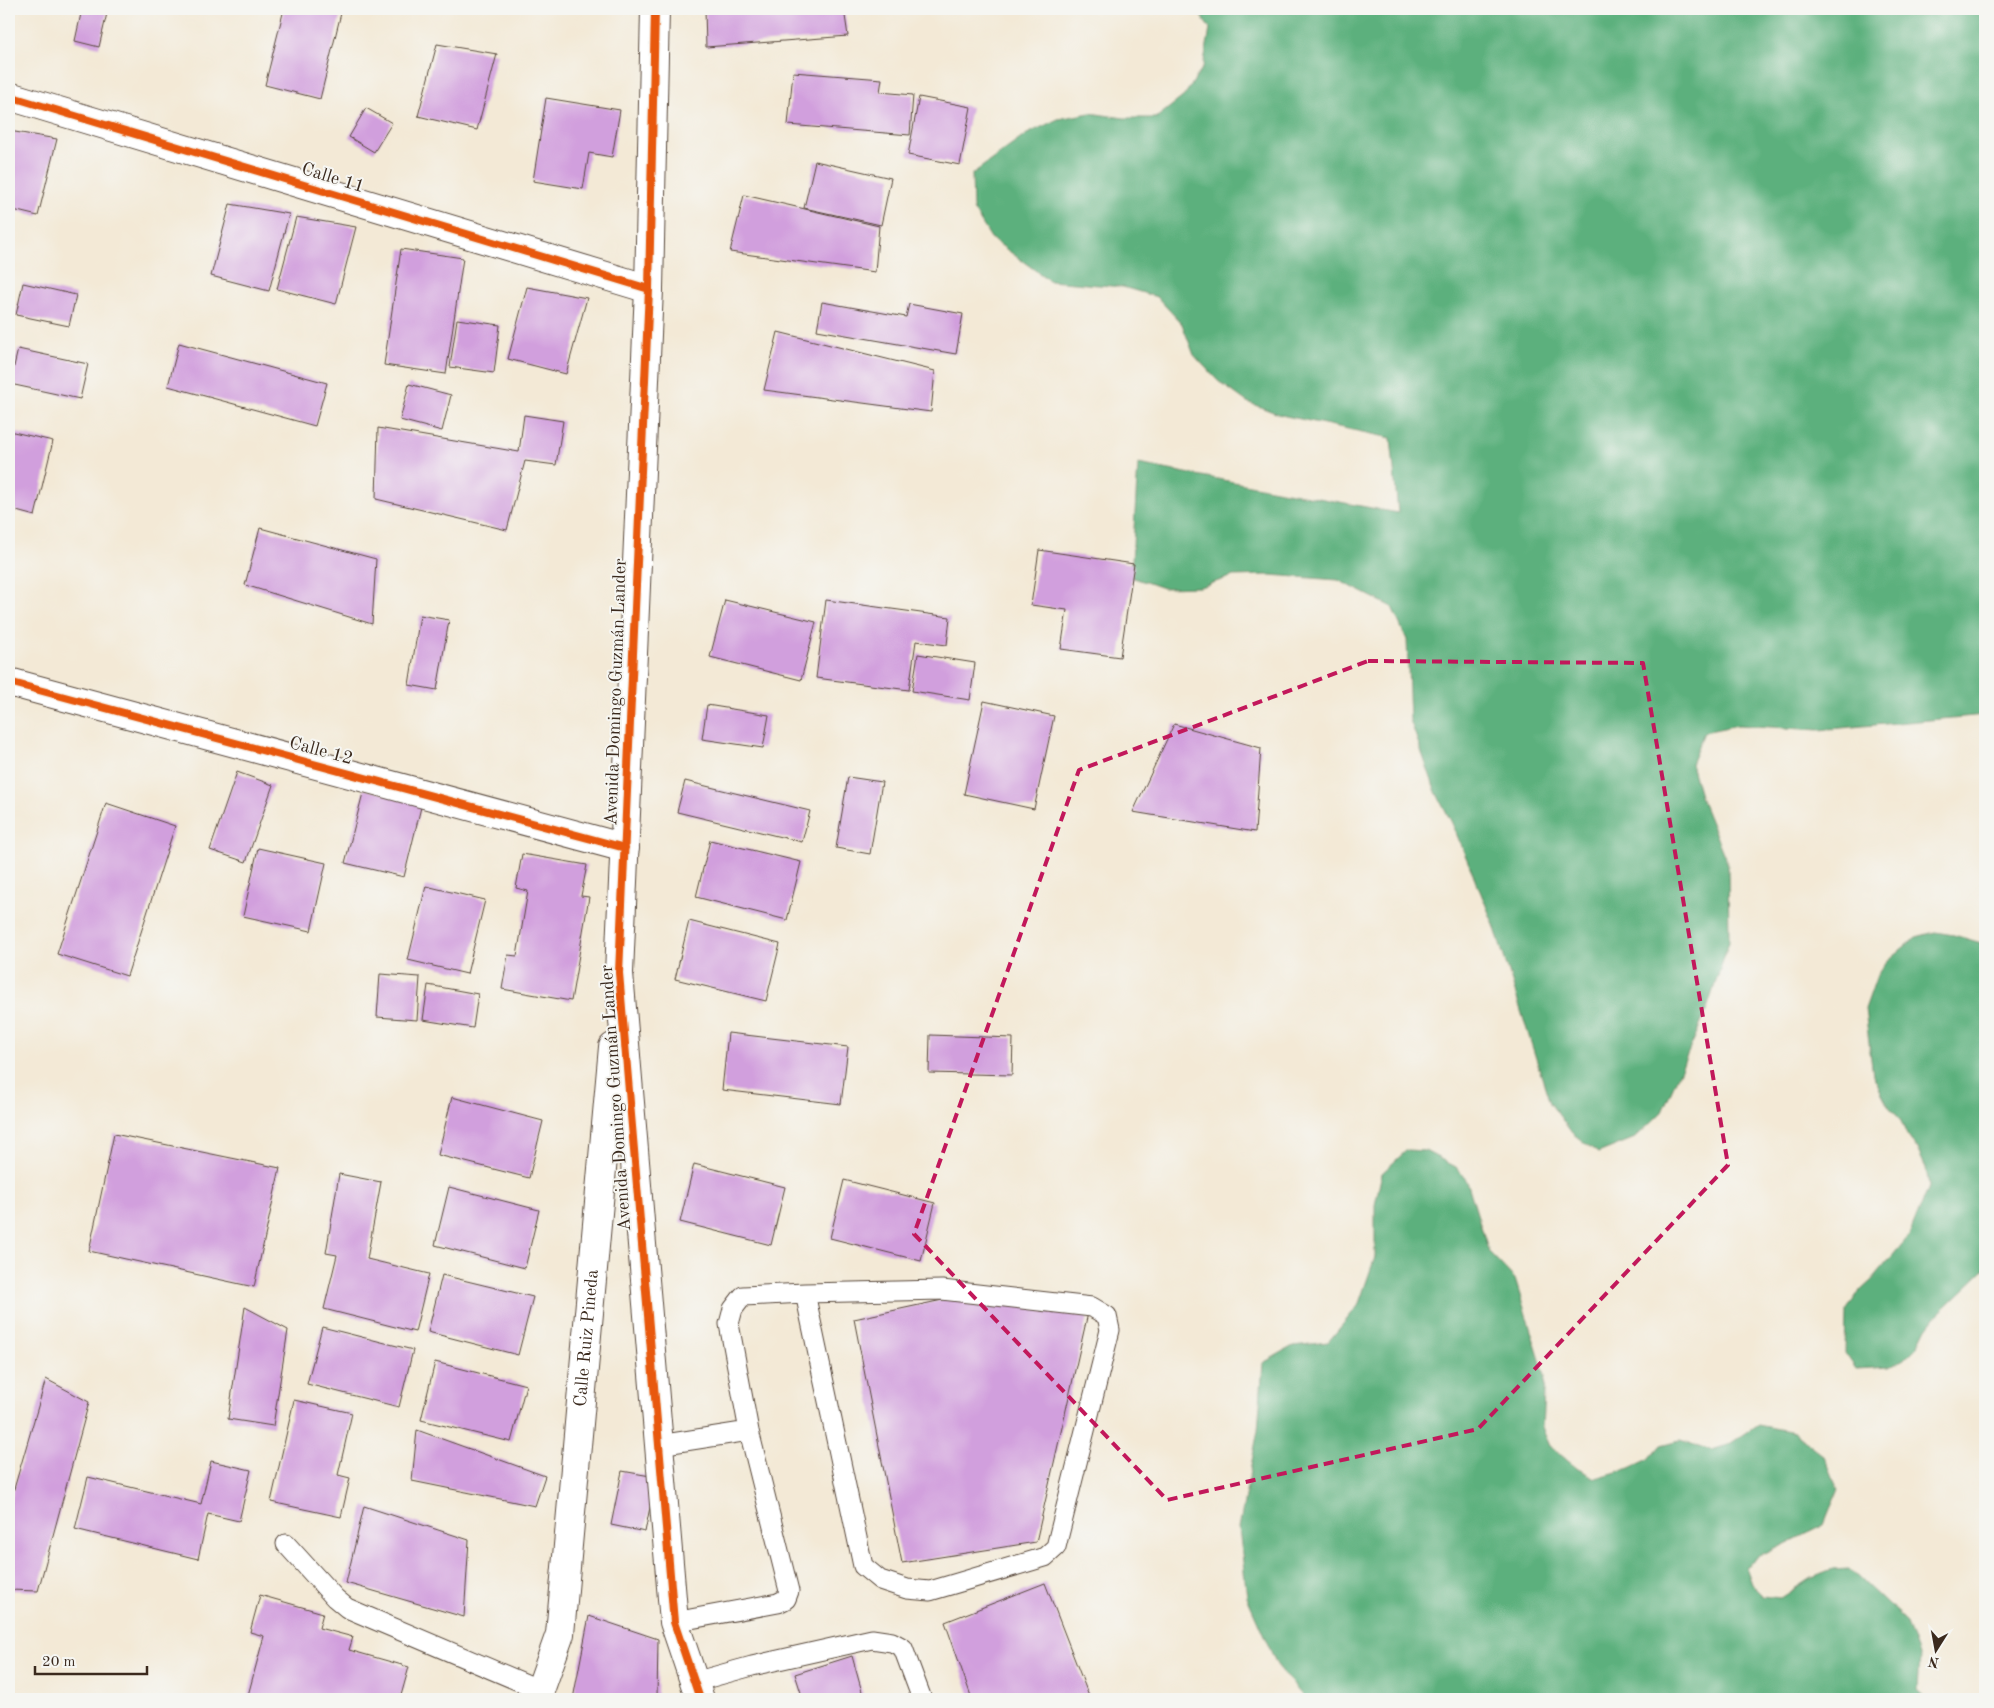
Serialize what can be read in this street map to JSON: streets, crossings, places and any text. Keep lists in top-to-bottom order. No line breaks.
{"streets":{"street":["Calle 11","Avenida Domingo Guzmán Lander","Calle 12","Calle Ruiz Pineda"]},"crossings":[["Calle 11","Avenida Domingo Guzmán Lander"],["Avenida Domingo Guzmán Lander","Calle 12"],["Avenida Domingo Guzmán Lander","Calle Ruiz Pineda"]],"scale_bar":"20 m","north":"bottom"}
